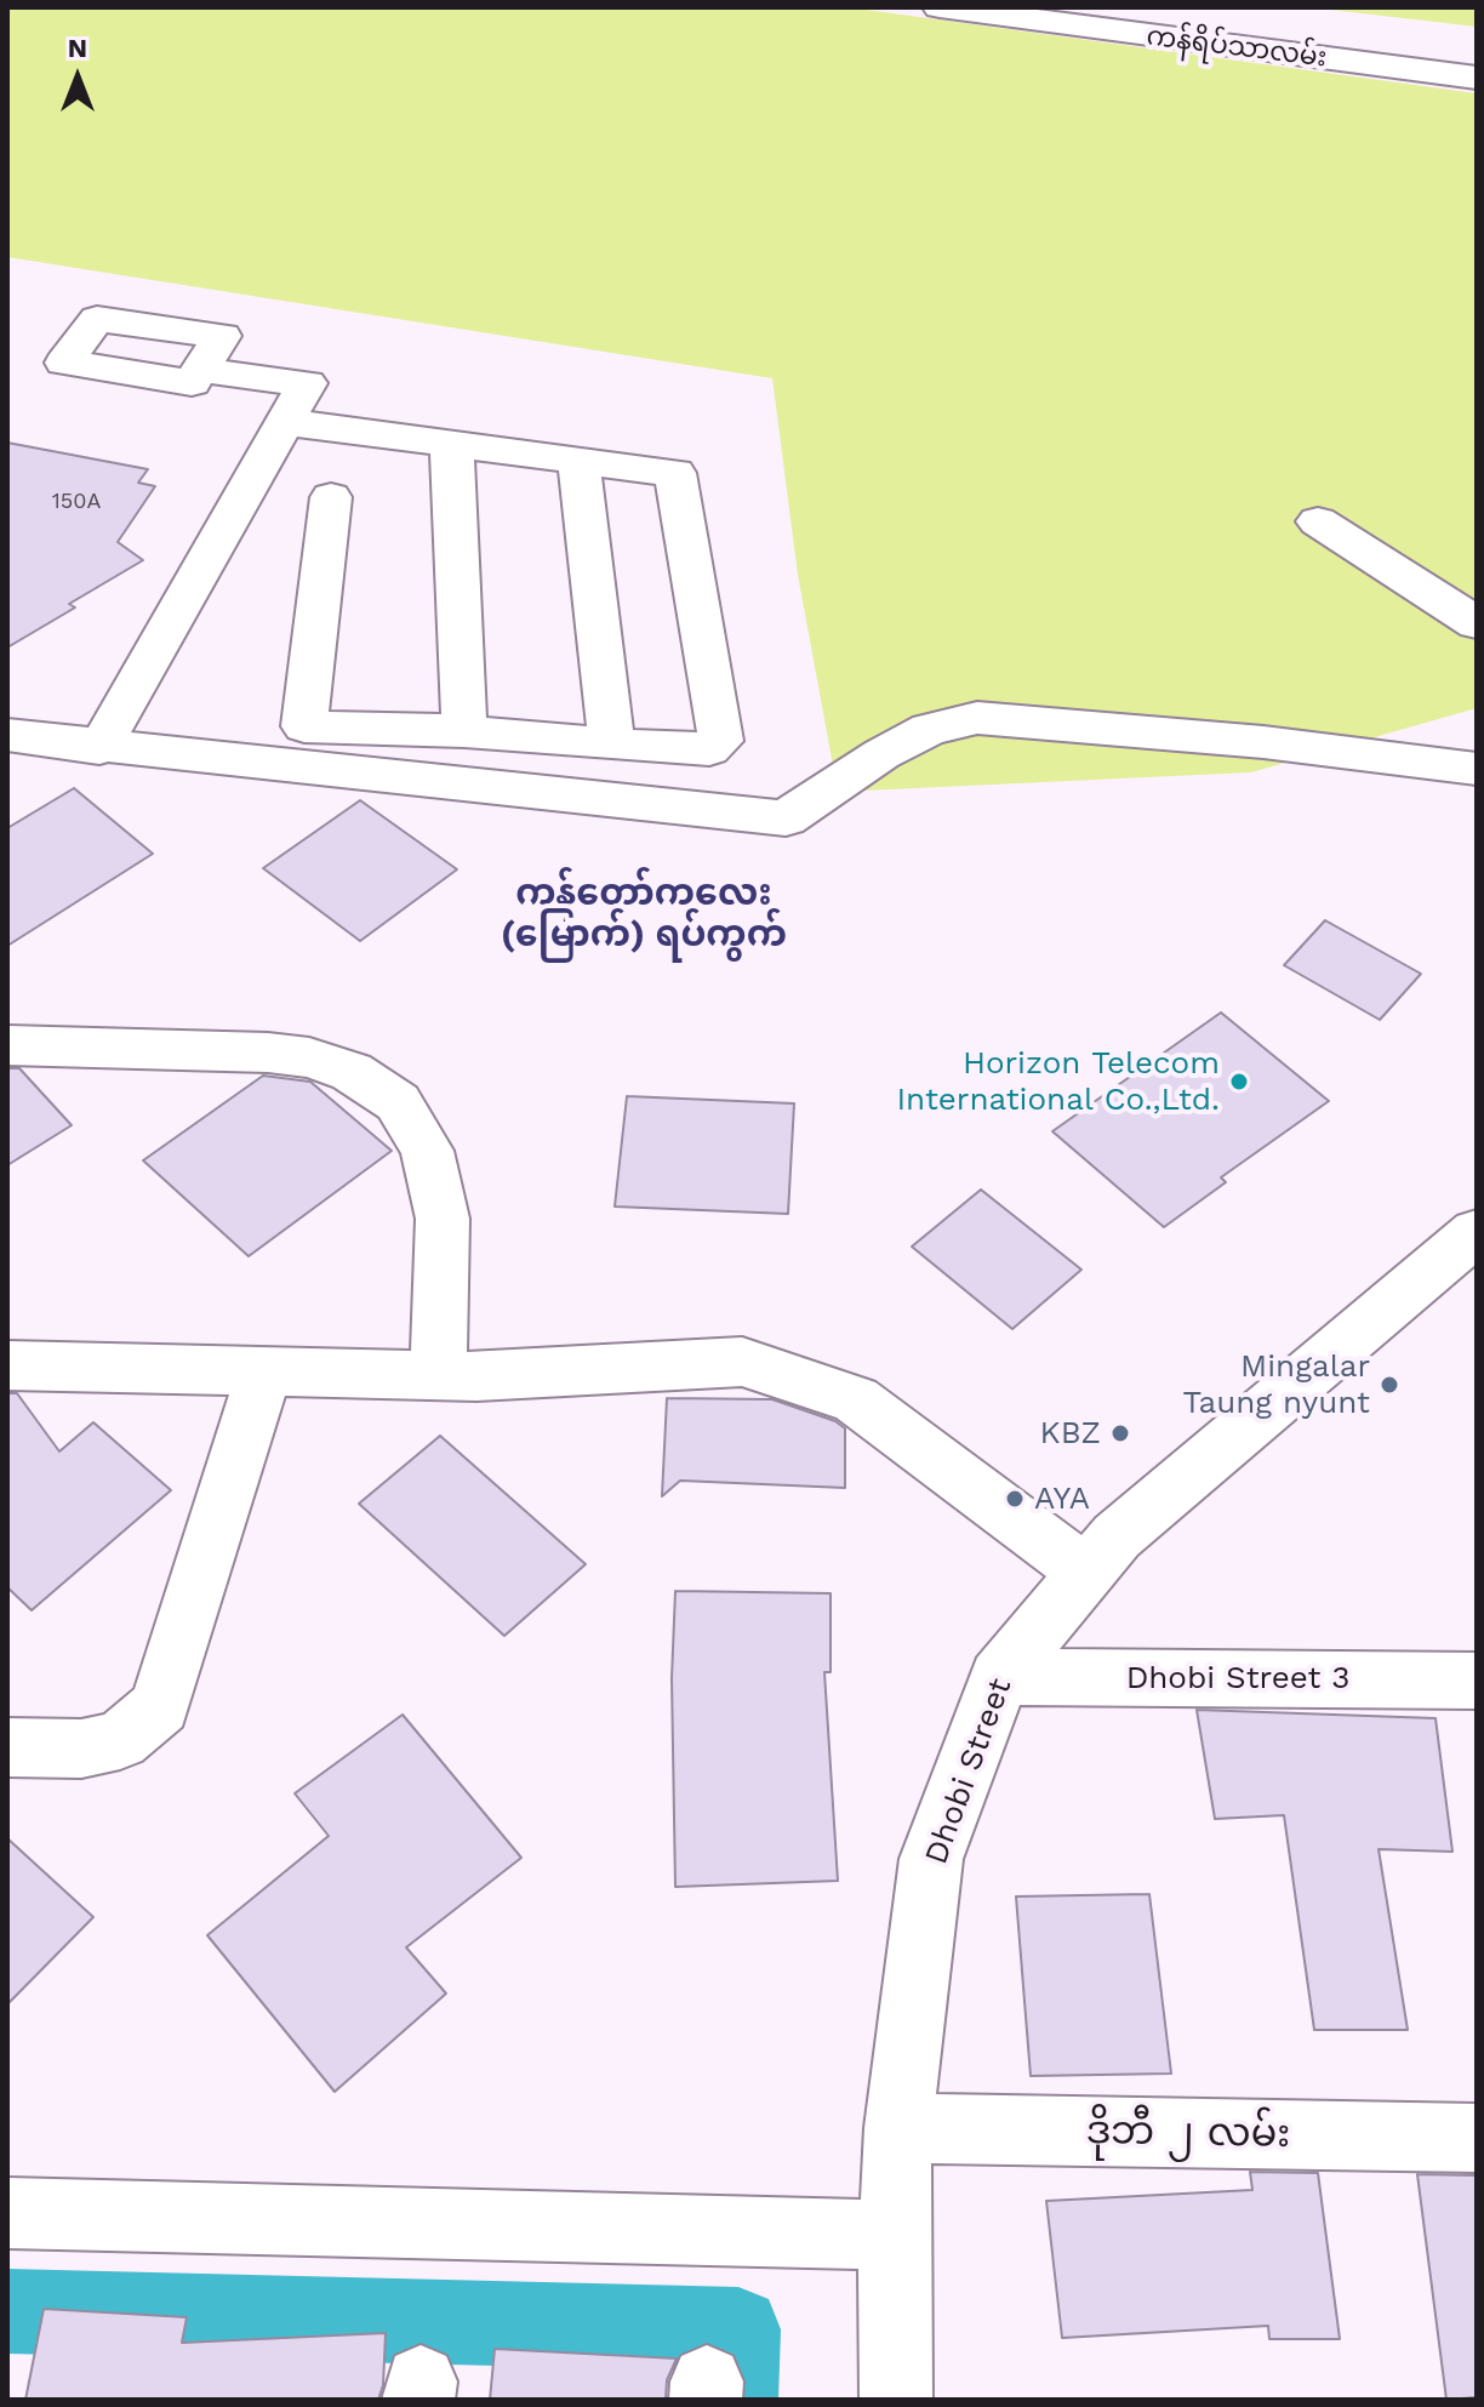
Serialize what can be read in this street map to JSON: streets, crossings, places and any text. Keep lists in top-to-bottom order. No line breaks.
{"streets":{"street":["ကန်ရိပ်သာလမ်း","Dhobi Street 3","Dhobi Street","ဒိုဘီ ၂ လမ်း"]},"crossings":[["Dhobi Street 3","Dhobi Street"],["Dhobi Street","ဒိုဘီ ၂ လမ်း"]],"districts":["ကန်တော်ကလေး (မြောက်) ရပ်ကွက်"],"places":["Horizon Telecom International Co.,Ltd.","Mingalar Taung nyunt","KBZ","AYA"],"house_numbers":["150A"],"north":"top"}
